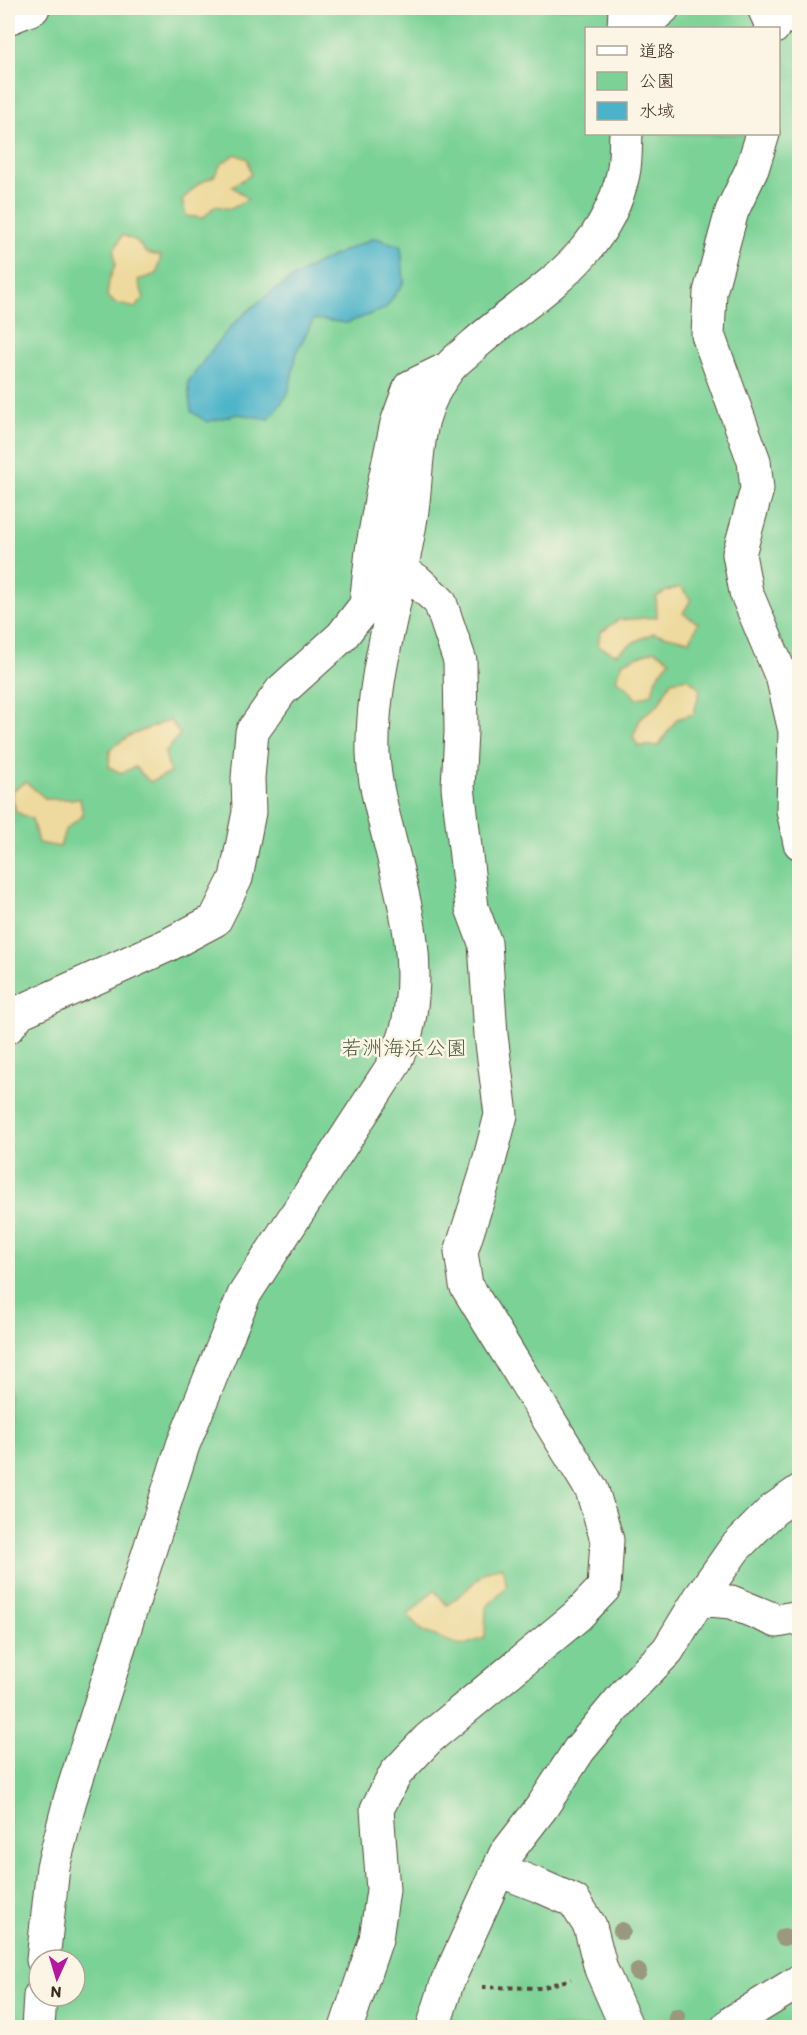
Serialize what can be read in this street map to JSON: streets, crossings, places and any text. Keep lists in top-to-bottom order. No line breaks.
{"parks":["若洲海浜公園"],"legend":["道路","公園","水域"],"north":"bottom"}
